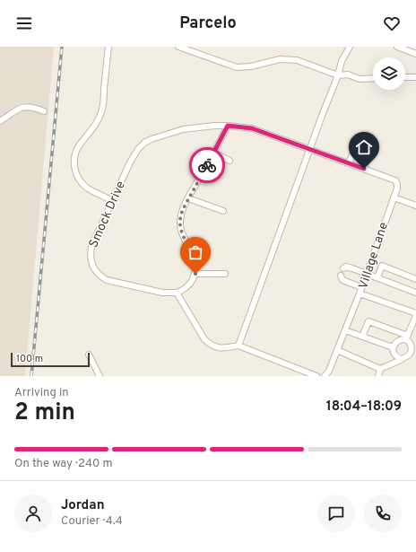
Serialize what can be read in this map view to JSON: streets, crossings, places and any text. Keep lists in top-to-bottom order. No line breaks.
{"streets":{"street":["Smock Drive","Village Lane"]},"crossings":[["Smock Drive","Village Lane"]],"scale_bar":"100 m","page":{"header":"Parcelo","scale":"100 m","heading":["2 min","Arriving in","18:04–18:09"],"panel":["Jordan","Courier · 4.4"],"bar":"On the way · 240 m"}}
